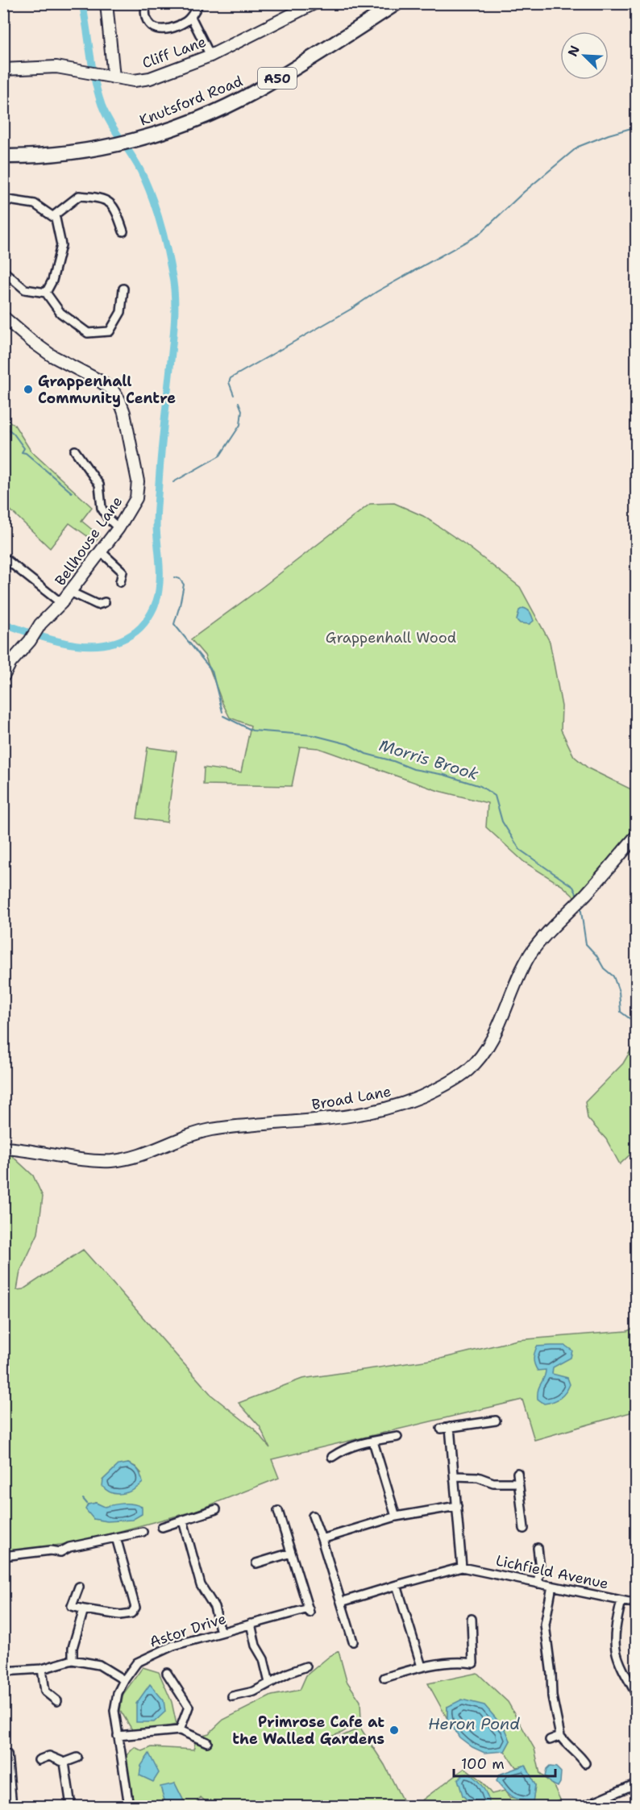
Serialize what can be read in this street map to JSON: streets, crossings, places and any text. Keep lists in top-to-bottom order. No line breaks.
{"streets":{"highway":["A50","Knutsford Road"],"street":["Cliff Lane","Bellhouse Lane","Broad Lane","Lichfield Avenue","Astor Drive"]},"water":["Morris Brook","Heron Pond"],"parks":["Grappenhall Wood"],"places":["Grappenhall Community Centre","Primrose Cafe at the Walled Gardens"],"scale_bar":"100 m","north":"top left"}
